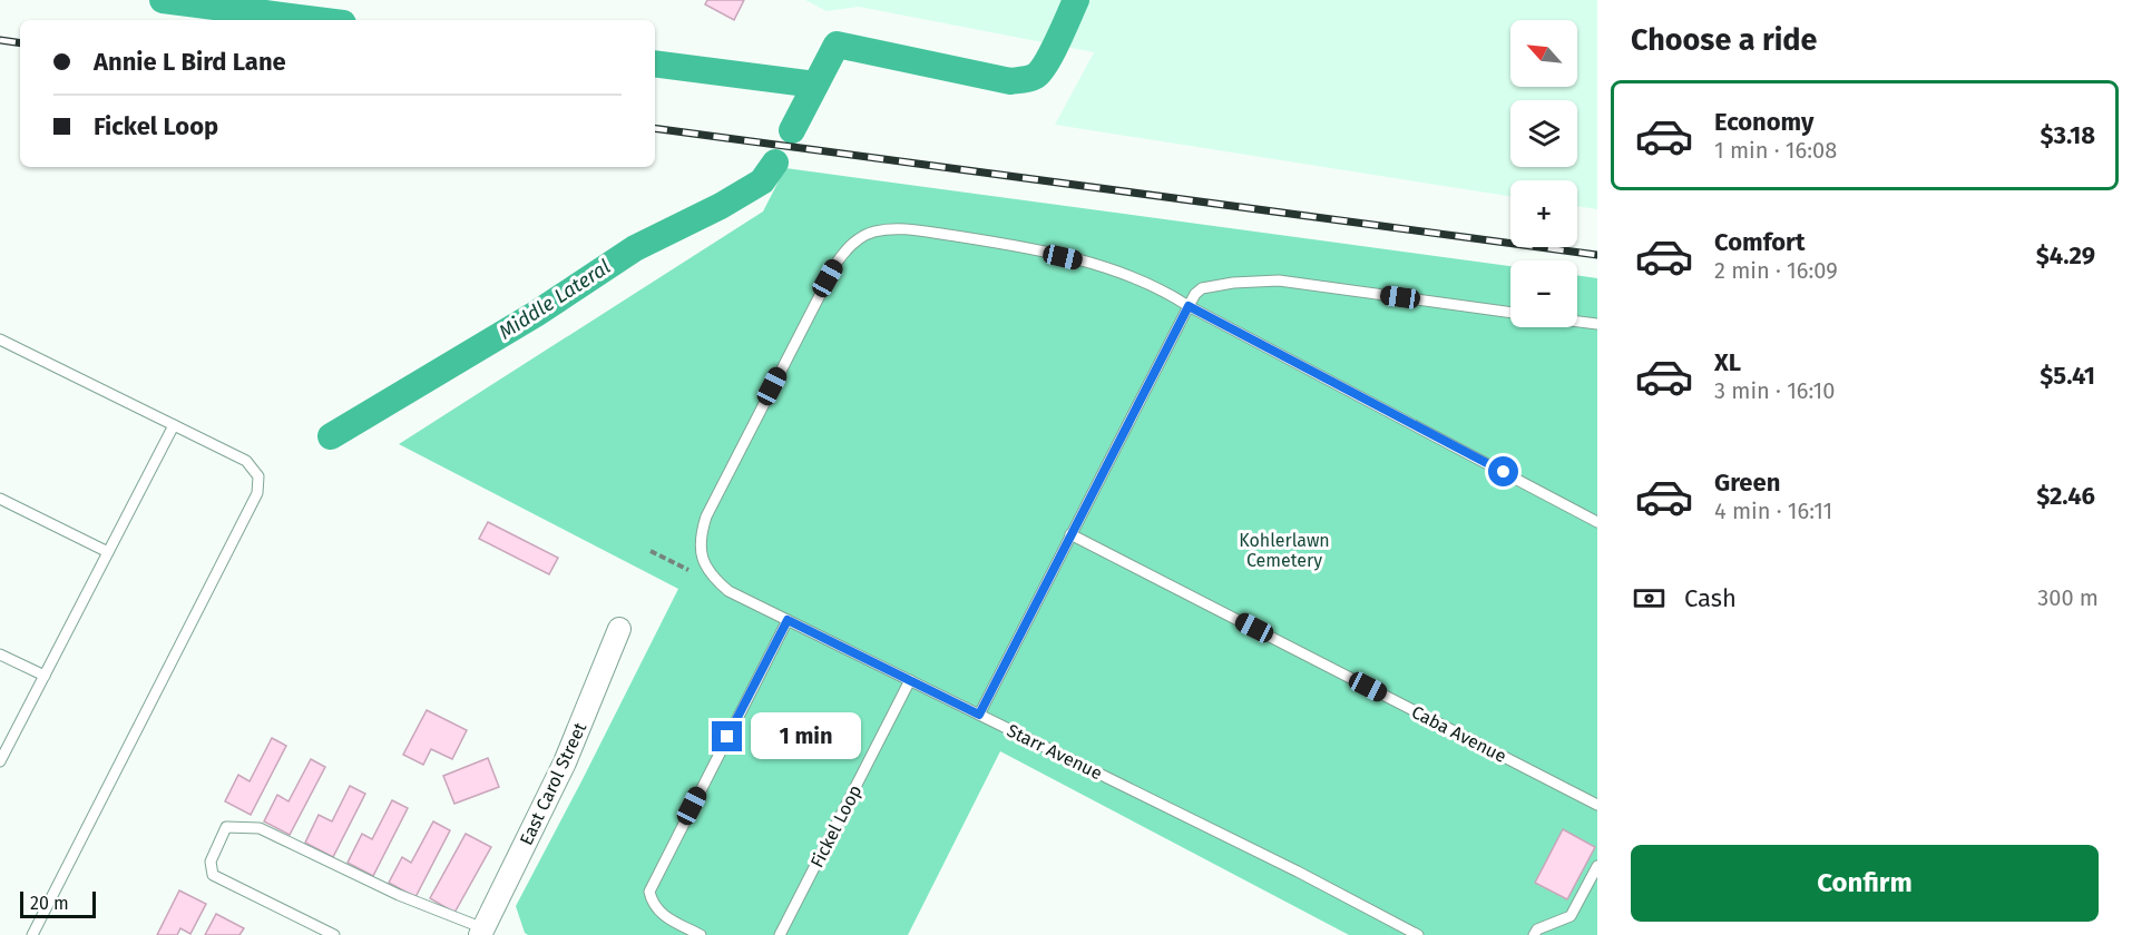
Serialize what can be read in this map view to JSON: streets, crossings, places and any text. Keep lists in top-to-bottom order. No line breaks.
{"streets":{"street":["East Carol Street"],"lane":["Caba Avenue","Starr Avenue","Fickel Loop"]},"crossings":[["Starr Avenue","Fickel Loop"]],"water":["Middle Lateral"],"parks":["Kohlerlawn Cemetery"],"scale_bar":"20 m","north":"top left","page":{"heading":"Choose a ride","map_buttons":["+","−"],"banner":["Annie L Bird Lane","Fickel Loop"],"list":[{"name":"Economy","note":"1 min · 16:08","value":"$3.18"},{"name":"Comfort","note":"2 min · 16:09","value":"$4.29"},{"name":"XL","note":"3 min · 16:10","value":"$5.41"},{"name":"Green","note":"4 min · 16:11","value":"$2.46"}],"pay":["Cash","300 m"],"bubble":"1 min","buttons":"Confirm","scale":"20 m"}}
